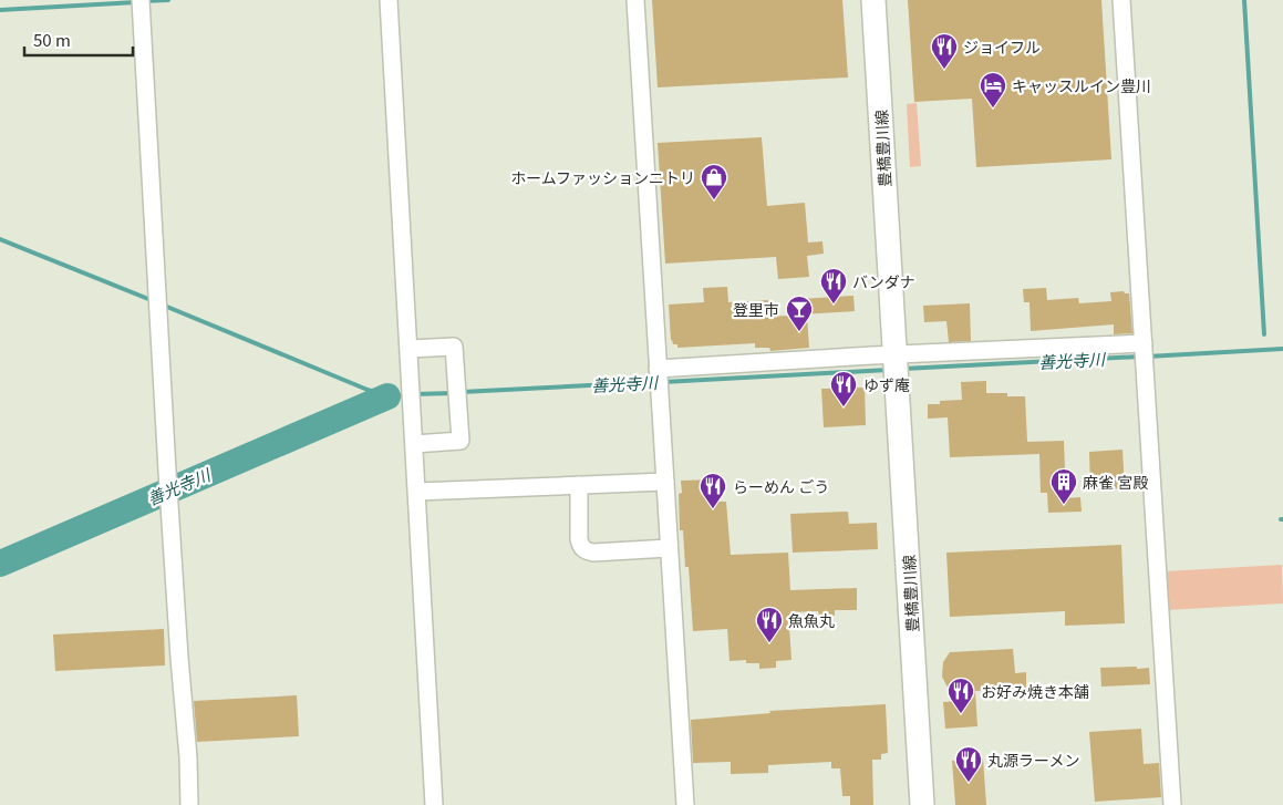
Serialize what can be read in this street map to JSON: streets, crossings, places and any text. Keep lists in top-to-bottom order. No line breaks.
{"streets":{"main road":["豊橋豊川線"]},"water":["善光寺川"],"places":{"restaurant":["ジョイフル","バンダナ","ゆず庵","らーめん ごう","魚魚丸","お好み焼き本舗","丸源ラーメン"],"hotel":["キャッスルイン豊川"],"shop":["ホームファッションニトリ"],"bar":["登里市"],"building":["麻雀 宮殿"]},"scale_bar":"50 m"}
